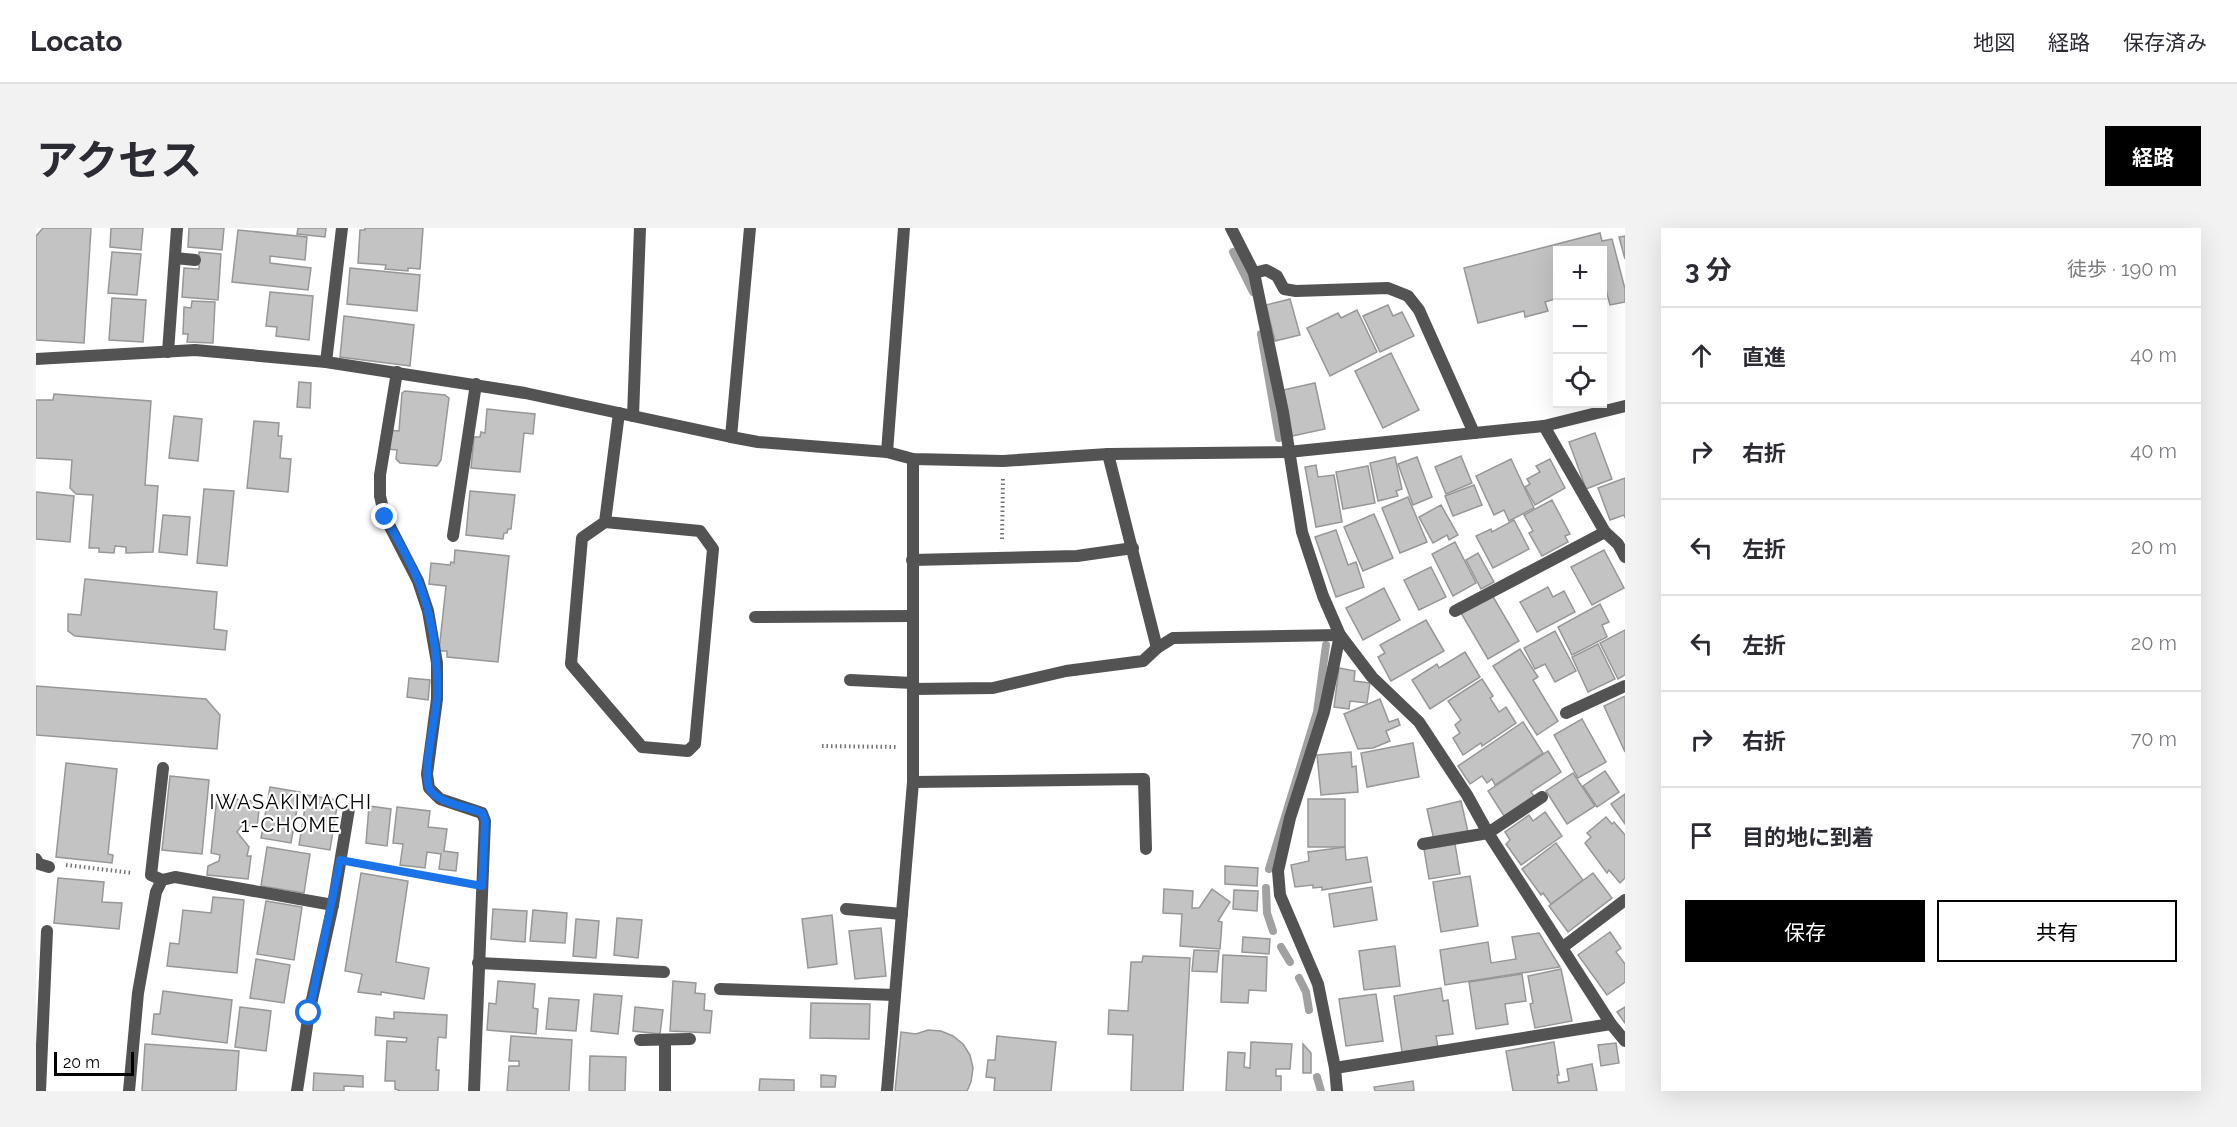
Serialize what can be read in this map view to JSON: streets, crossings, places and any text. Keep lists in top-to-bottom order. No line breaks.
{"districts":["IWASAKIMACHI 1-CHOME"],"scale_bar":"20 m","page":{"header":"Locato","nav":["地図","経路","保存済み"],"title":"アクセス","buttons":["経路",["保存","共有"]],"heading":["3 分","徒歩 · 190 m"],"map_buttons":["+","−"],"list":[["直進","40 m"],["右折","40 m"],["左折","20 m"],["左折","20 m"],["右折","70 m"],"目的地に到着"],"scale":"20 m"}}
